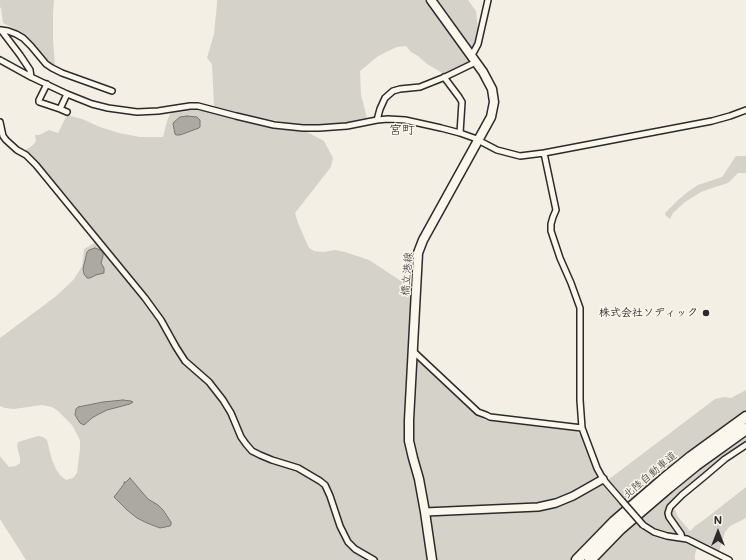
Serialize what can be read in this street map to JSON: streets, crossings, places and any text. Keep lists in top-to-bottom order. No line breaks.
{"streets":{"highway":["北陸自動車道"],"main road":["橋立港線"]},"districts":["宮町"],"places":["株式会社ソディック"],"north":"top"}
